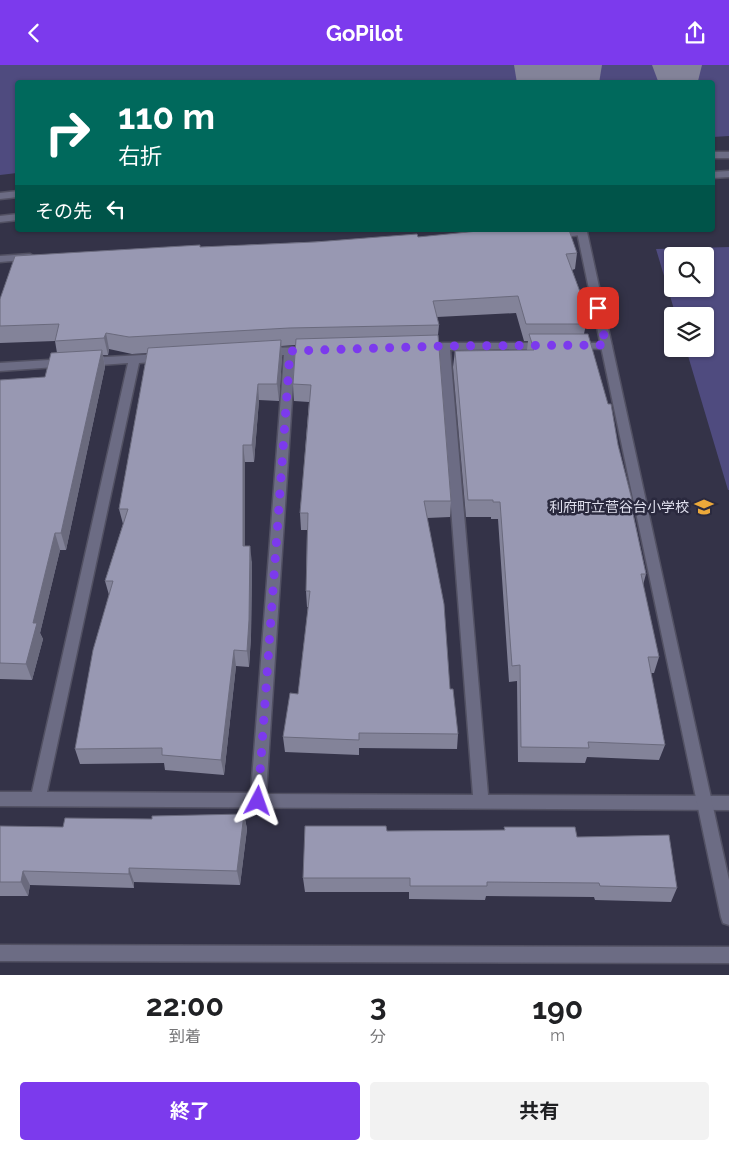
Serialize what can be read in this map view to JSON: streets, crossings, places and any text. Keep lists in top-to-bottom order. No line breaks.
{"places":{"school or university":["利府町立菅谷台小学校"]},"page":{"header":"GoPilot","turn":["110 m","右折"],"then":"その先","eta":["22:00","到着","3","分","190","m"],"buttons":["終了","共有"]}}
